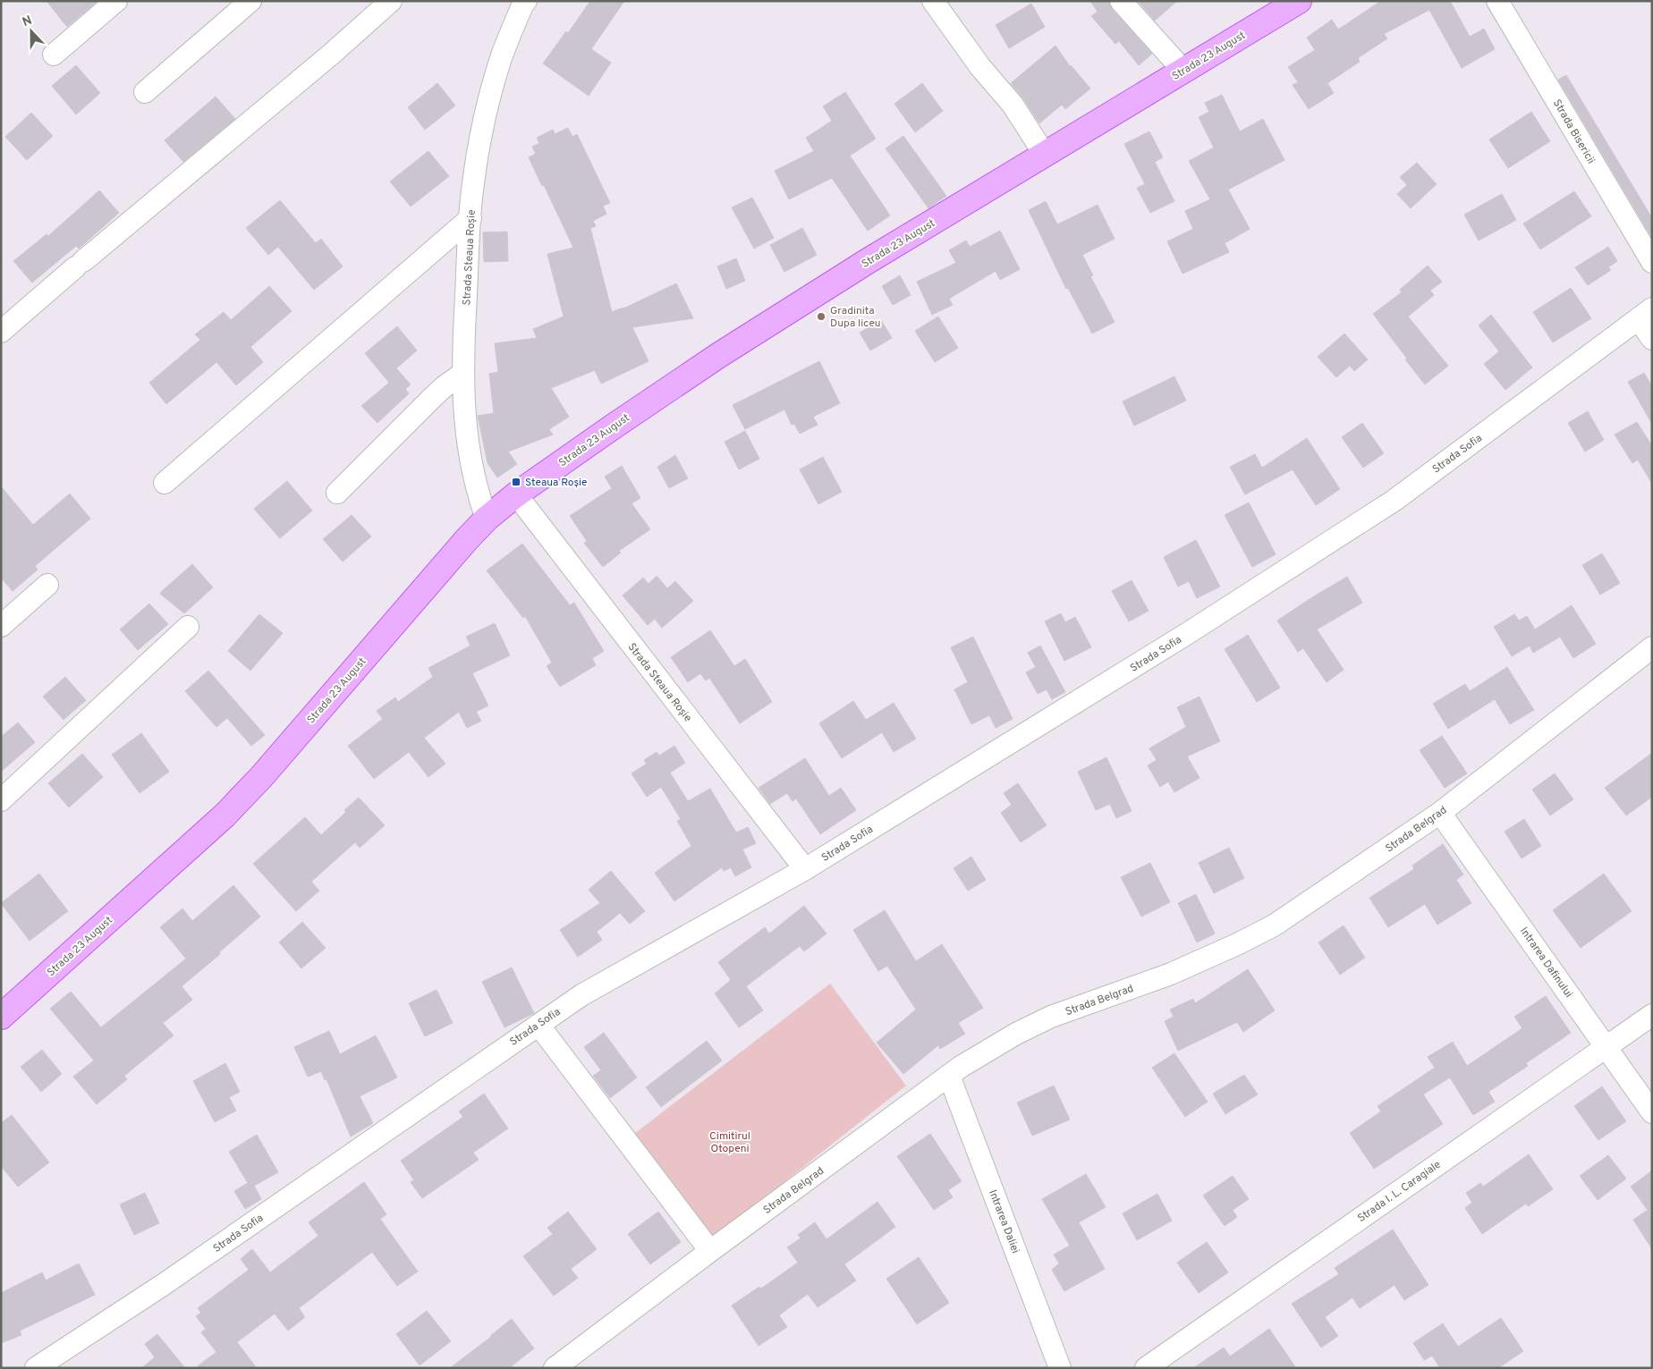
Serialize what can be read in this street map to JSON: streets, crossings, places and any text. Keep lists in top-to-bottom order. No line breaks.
{"streets":{"main road":["Strada 23 August"],"street":["Strada Bisericii","Strada Steaua Roșie","Strada Sofia","Strada Belgrad","Intrarea Dafinului","Strada I. L. Caragiale","Intrarea Daliei"]},"crossings":[["Strada 23 August","Strada Steaua Roșie"],["Strada Steaua Roșie","Strada Sofia"],["Strada Belgrad","Intrarea Dafinului"],["Strada Belgrad","Intrarea Daliei"],["Intrarea Dafinului","Strada I. L. Caragiale"]],"parks":["Cimitirul Otopeni"],"places":{"other":["Gradinita Dupa liceu"],"transit":["Steaua Roșie"]},"north":"top"}
